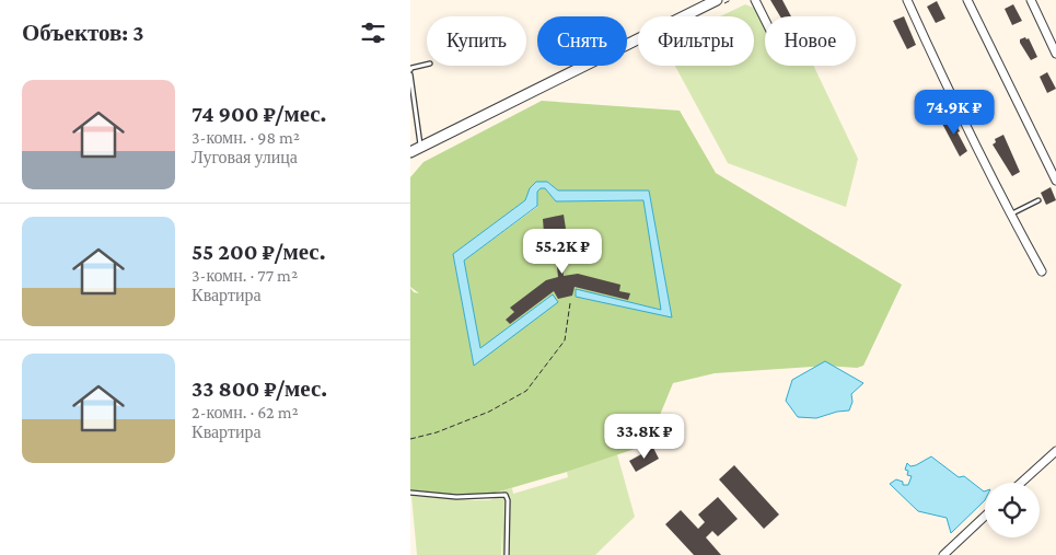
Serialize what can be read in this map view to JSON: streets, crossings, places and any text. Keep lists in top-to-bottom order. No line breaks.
{"page":{"heading":"Объектов: 3","chip":["Купить","Снять","Фильтры","Новое"],"list":[{"name":"74 900 ₽/мес.","note":"3-комн. · 98 m² · Луговая улица"},{"name":"55 200 ₽/мес.","note":"3-комн. · 77 m² · Квартира"},{"name":"33 800 ₽/мес.","note":"2-комн. · 62 m² · Квартира"}],"price":["74.9K ₽","55.2K ₽","33.8K ₽"]}}
